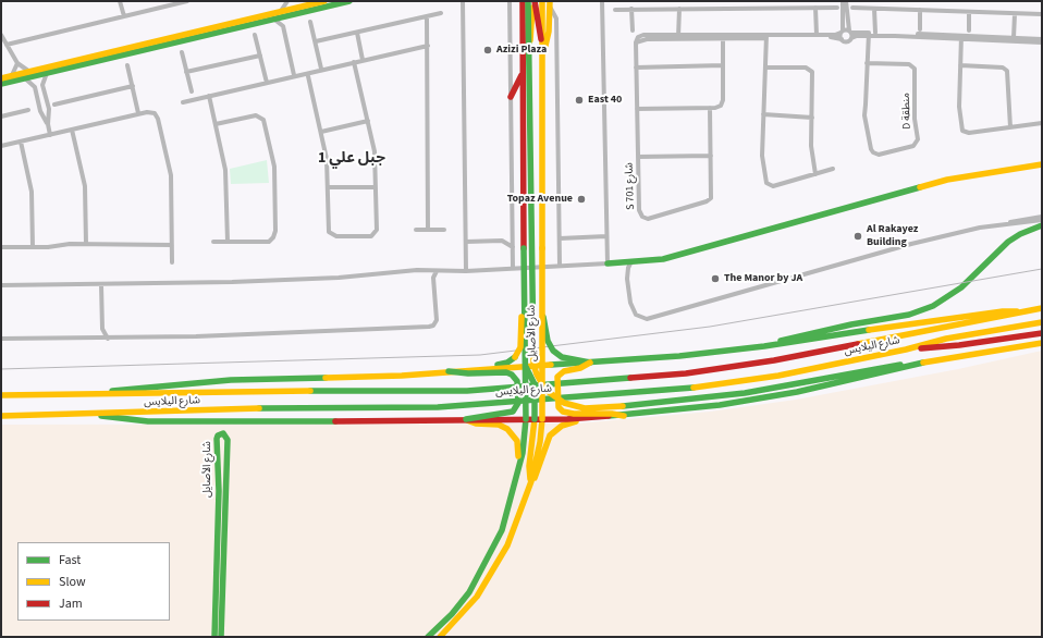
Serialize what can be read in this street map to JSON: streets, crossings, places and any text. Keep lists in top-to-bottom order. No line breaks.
{"streets":{"main road":["شارع الأصايل","شارع اليلايس"],"street":["D منطقة","S 701 شارع"]},"districts":["جبل علي 1"],"places":["Azizi Plaza","East 40","Topaz Avenue","Al Rakayez Building","The Manor by JA"],"legend":["Fast","Slow","Jam"]}
